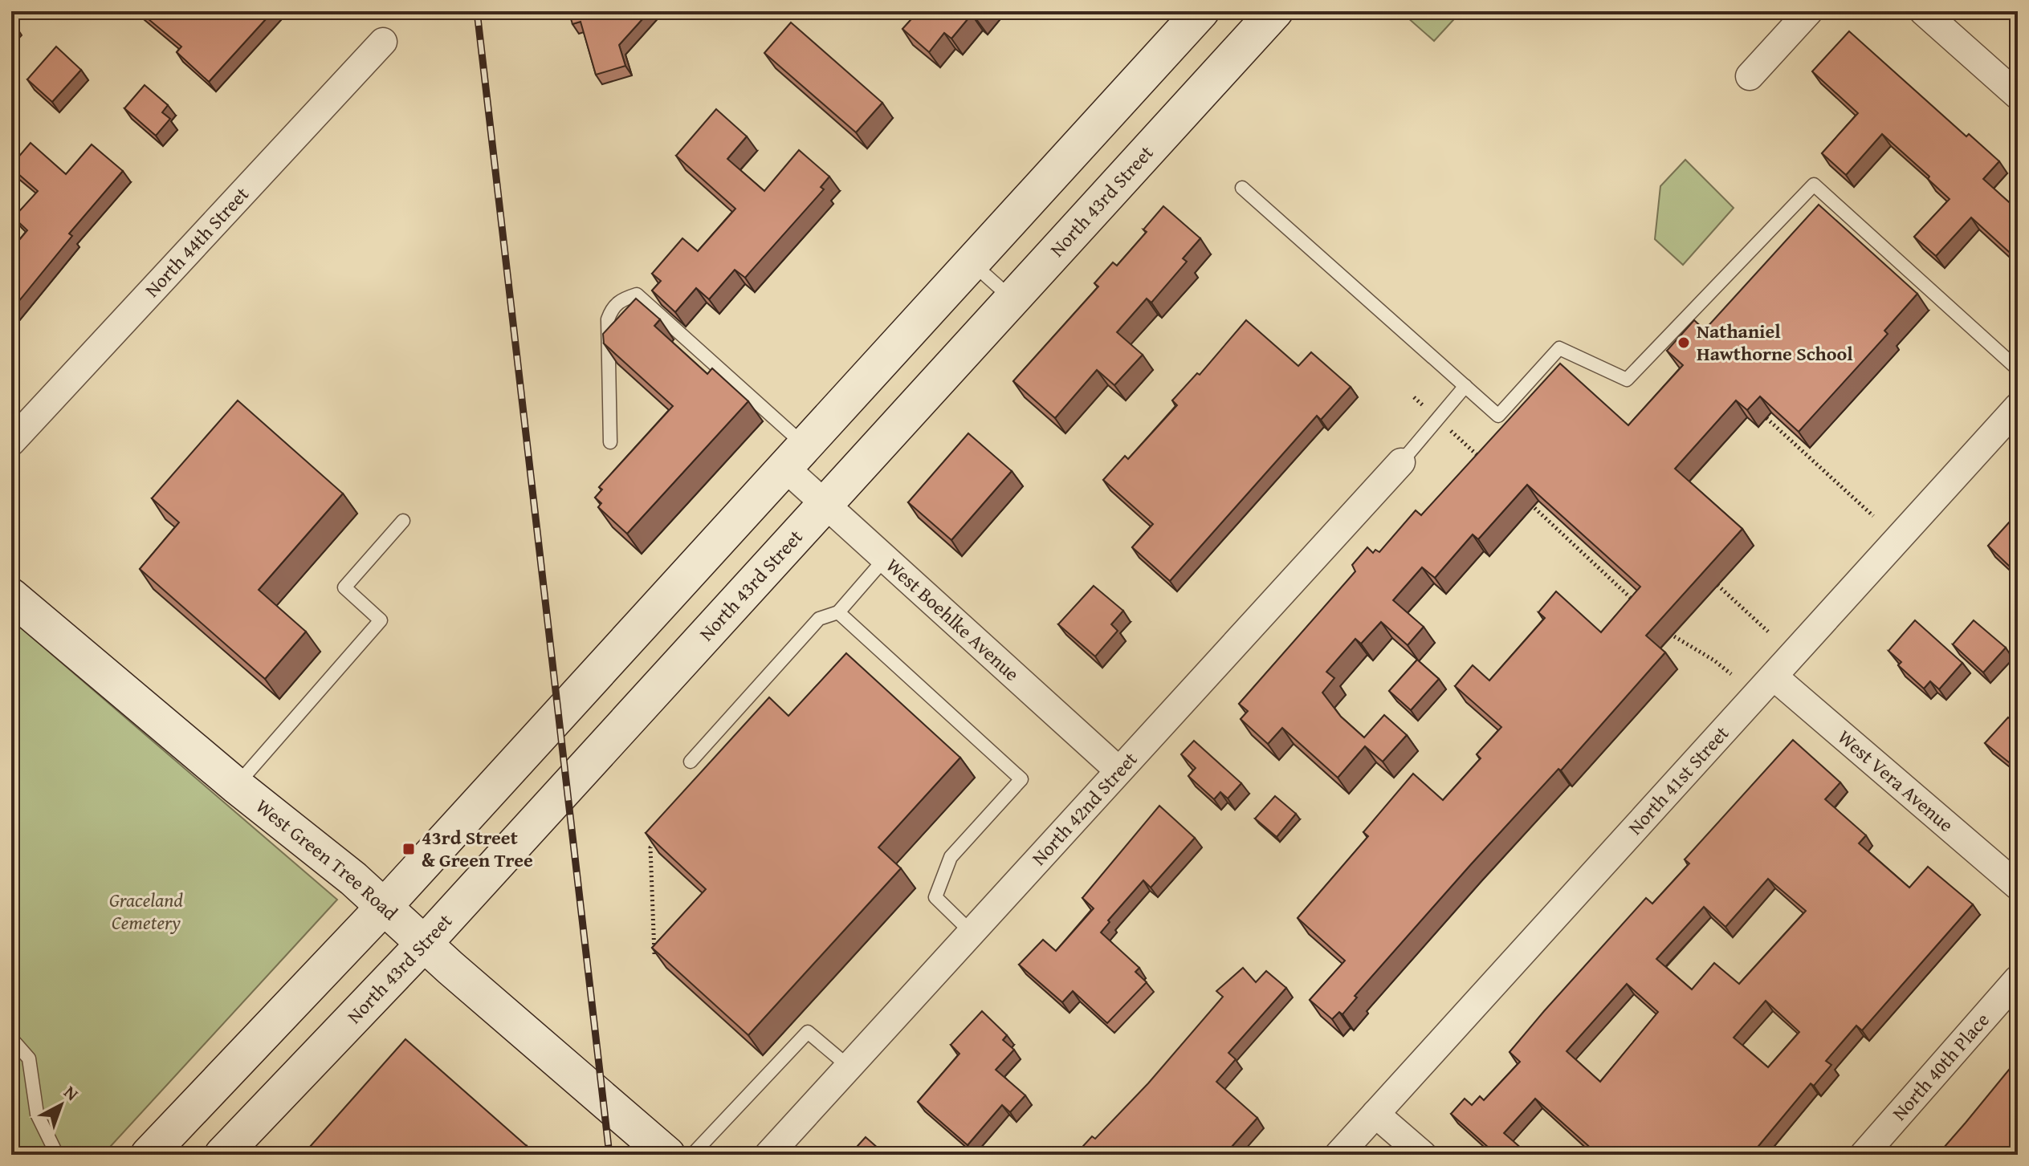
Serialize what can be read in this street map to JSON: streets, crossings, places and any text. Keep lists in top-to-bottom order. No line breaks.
{"streets":{"main road":["North 43rd Street","West Green Tree Road"],"street":["North 44th Street","West Boehlke Avenue","North 41st Street","West Vera Avenue","North 42nd Street","North 40th Place"]},"crossings":[["North 43rd Street","West Boehlke Avenue"],["North 43rd Street","West Green Tree Road"],["West Boehlke Avenue","North 42nd Street"],["North 41st Street","West Vera Avenue"]],"parks":["Graceland Cemetery"],"places":{"other":["Nathaniel Hawthorne School"],"transit":["43rd Street & Green Tree"]},"north":"top right"}
